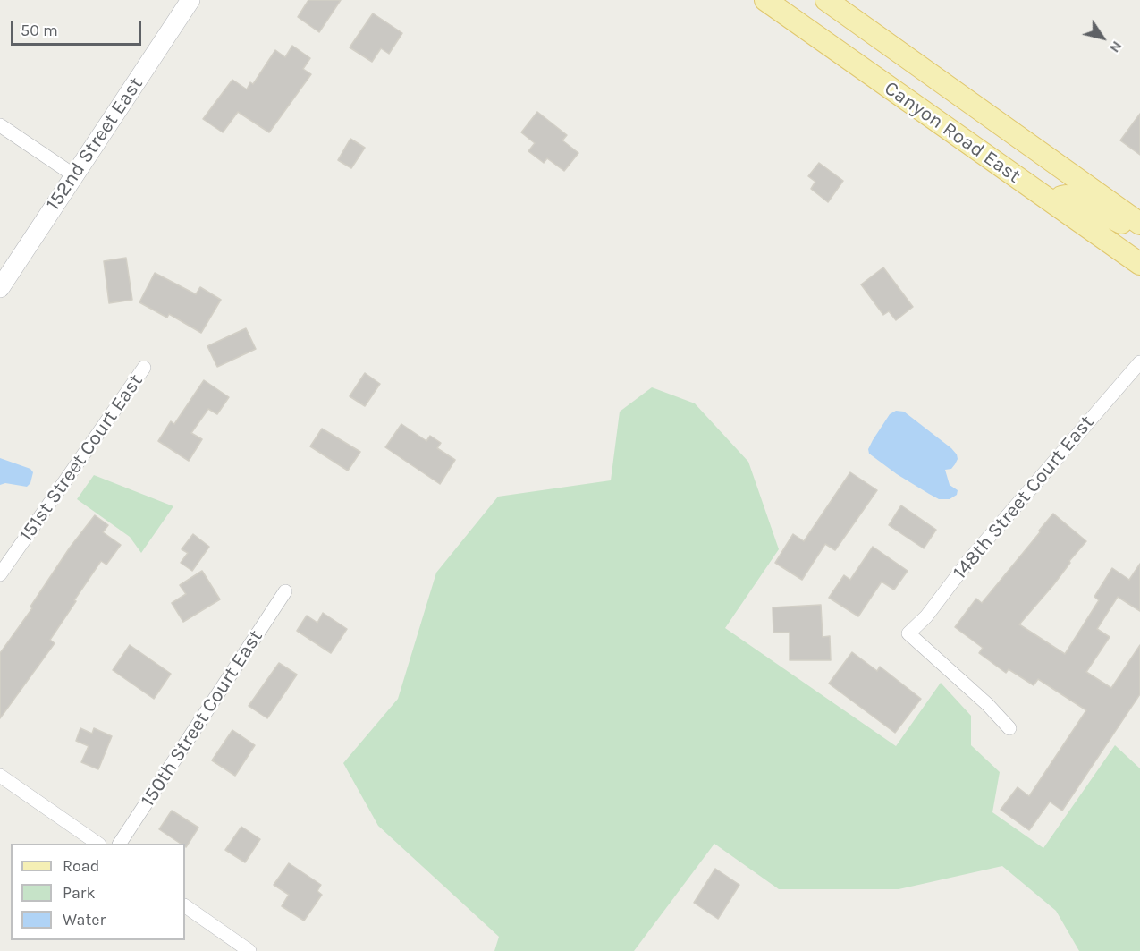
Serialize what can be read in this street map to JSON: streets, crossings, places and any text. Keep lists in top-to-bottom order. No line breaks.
{"streets":{"main road":["Canyon Road East"],"street":["152nd Street East","151st Street Court East","148th Street Court East","150th Street Court East"]},"legend":["Road","Park","Water"],"scale_bar":"50 m","north":"bottom right"}
